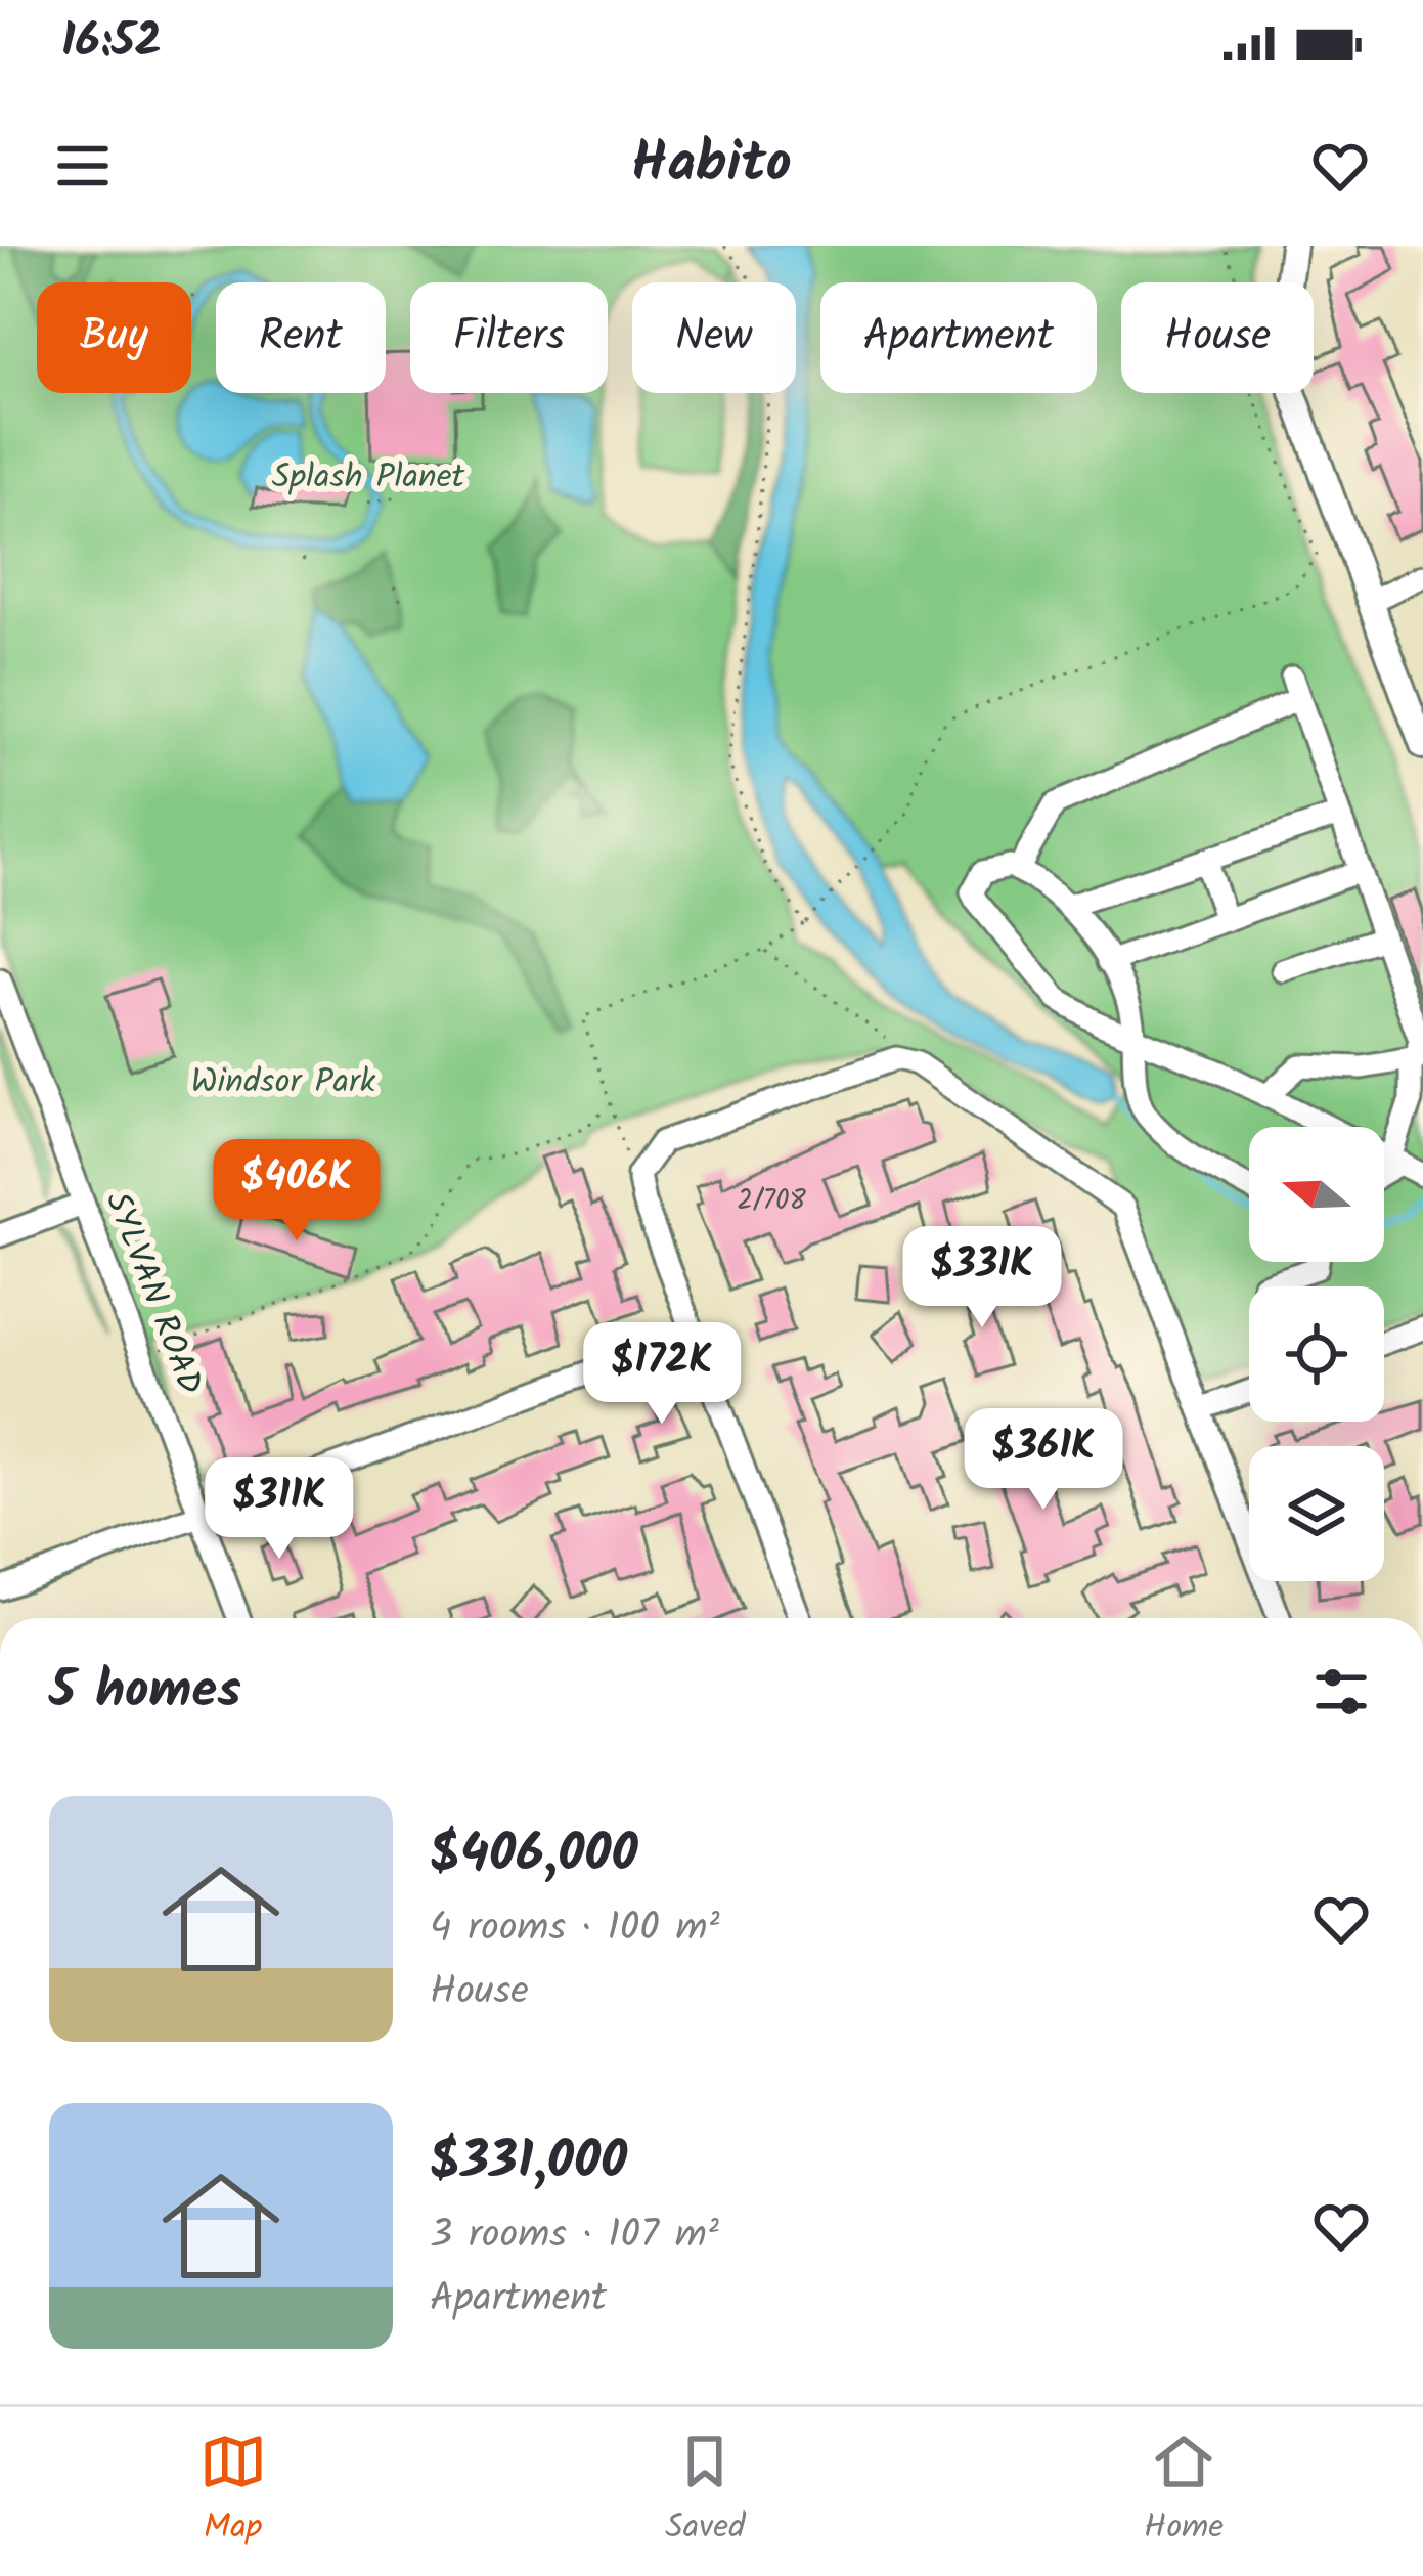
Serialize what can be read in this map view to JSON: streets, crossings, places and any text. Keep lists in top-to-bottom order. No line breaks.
{"streets":{"street":["SYLVAN ROAD"]},"parks":["Splash Planet","Windsor Park"],"house_numbers":["2/708"],"north":"left","page":{"status":"16:52","header":"Habito","chip":["Buy","Rent","Filters","New","Apartment","House"],"price":["$406K","$331K","$172K","$361K","$311K"],"heading":"5 homes","list":[{"name":"$406,000","note":"4 rooms · 100 m² · House"},{"name":"$331,000","note":"3 rooms · 107 m² · Apartment"}],"tabs":["Map","Saved","Home"]}}
